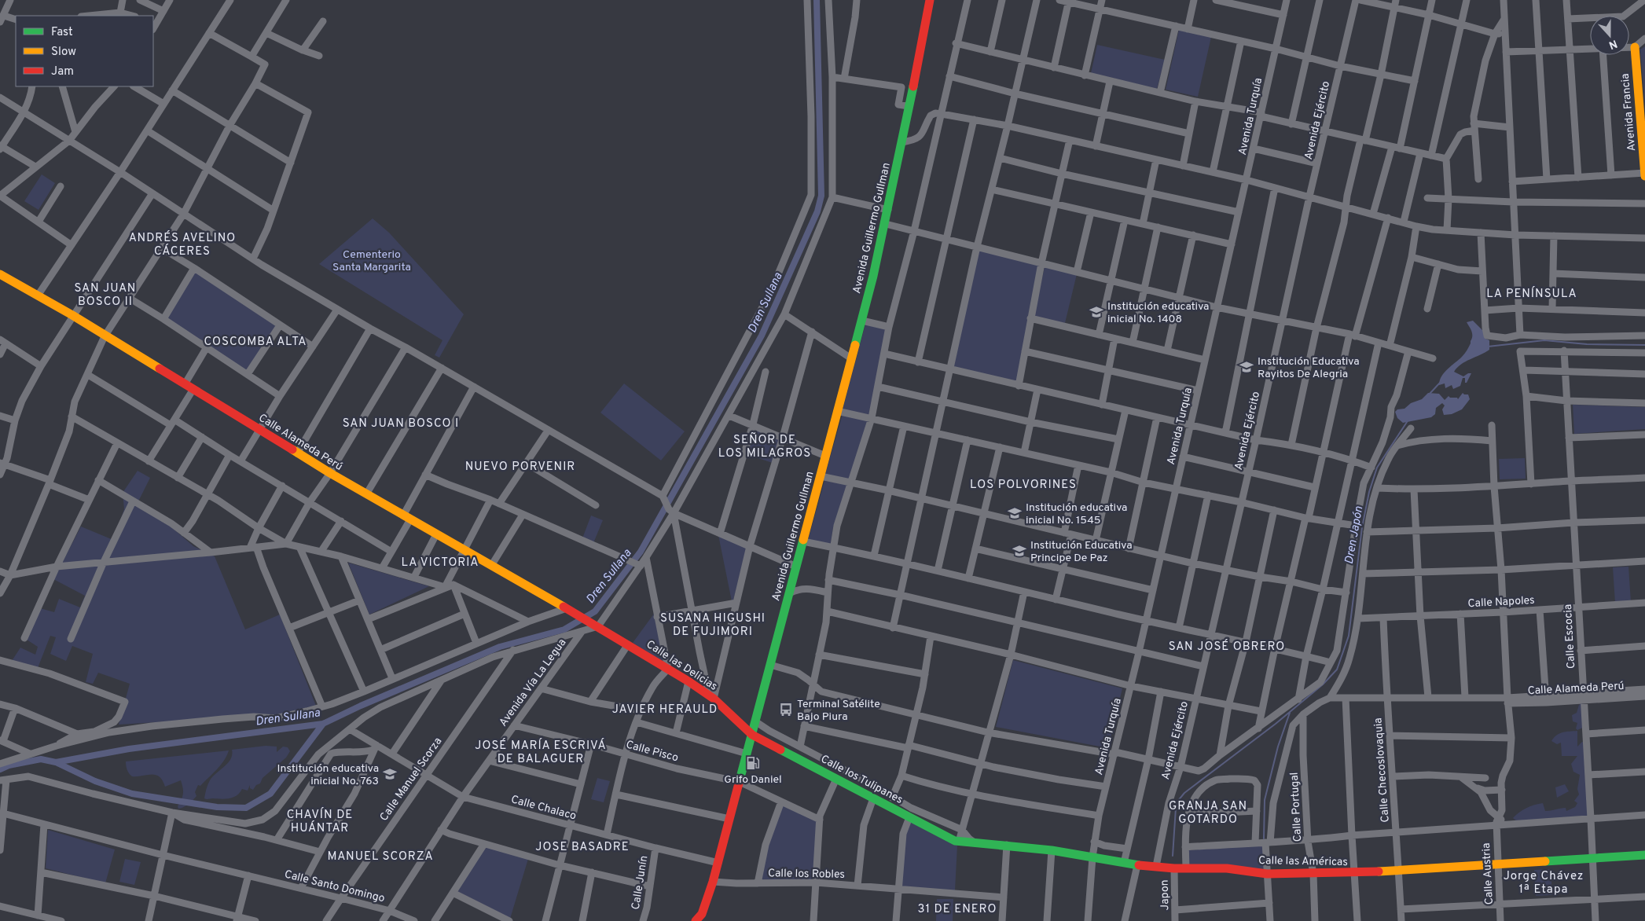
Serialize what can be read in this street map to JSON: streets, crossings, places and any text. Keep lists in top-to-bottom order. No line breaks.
{"streets":{"street":["Avenida Francia","Avenida Turquía","Avenida Ejército","Avenida Guillermo Gullman","Calle Alameda Perú","Calle Napoles","Calle Escocia","Calle las Delicias","Avenida Vía La Legua","Calle Pisco","Calle Checoslovaquia","Calle Manuel Scorza","Calle los Tulipanes","Calle Chalaco","Calle Portugal","Calle las Américas","Calle los Robles","Calle Austria","Calle Junín","Calle Santo Domingo","Japon"]},"crossings":[["Avenida Turquía","Calle las Américas"],["Avenida Ejército","Calle las Américas"],["Avenida Guillermo Gullman","Calle las Delicias"],["Avenida Guillermo Gullman","Calle Pisco"],["Avenida Guillermo Gullman","Calle los Tulipanes"],["Avenida Guillermo Gullman","Calle Chalaco"],["Avenida Guillermo Gullman","Calle los Robles"],["Calle Alameda Perú","Calle Escocia"],["Calle Alameda Perú","Calle las Delicias"],["Calle Alameda Perú","Calle Checoslovaquia"],["Calle Alameda Perú","Calle Austria"],["Calle Napoles","Calle Escocia"],["Calle Napoles","Calle Checoslovaquia"],["Calle Napoles","Calle Austria"],["Calle Escocia","Calle las Américas"],["Calle las Delicias","Calle los Tulipanes"],["Avenida Vía La Legua","Calle Pisco"],["Avenida Vía La Legua","Calle Chalaco"],["Avenida Vía La Legua","Calle Santo Domingo"],["Calle Checoslovaquia","Calle las Américas"],["Calle Manuel Scorza","Calle Chalaco"],["Calle Manuel Scorza","Calle Santo Domingo"],["Calle los Tulipanes","Calle las Américas"],["Calle Chalaco","Calle Junín"],["Calle Portugal","Calle las Américas"],["Calle las Américas","Calle Austria"],["Calle las Américas","Japon"]],"districts":["ANDRÉS AVELINO CÁCERES","SAN JUAN BOSCO II","LA PENÍNSULA","COSCOMBA ALTA","SAN JUAN BOSCO I","SEÑOR DE LOS MILAGROS","NUEVO PORVENIR","LOS POLVORINES","LA VICTORIA","SUSANA HIGUSHI DE FUJIMORI","SAN JOSÉ OBRERO","JAVIER HERAULD","JOSÉ MARÍA ESCRIVÁ DE BALAGUER","GRANJA SAN GOTARDO","CHAVÍN DE HUÁNTAR","JOSE BASADRE","MANUEL SCORZA","Jorge Chávez 1ª Etapa","31 DE ENERO"],"water":["Dren Sullana","Dren Japón"],"parks":["Cementerio Santa Margarita"],"places":{"school or university":["Institución educativa inicial No. 1408","Institución Educativa Rayitos De Alegria","Institución educativa inicial No. 1545","Institución Educativa Principe De Paz","Institución educativa inicial No. 763"],"bus stop":["Terminal Satélite Bajo Piura"],"fuel station":["Grifo Daniel"]},"legend":["Fast","Slow","Jam"],"north":"bottom"}
